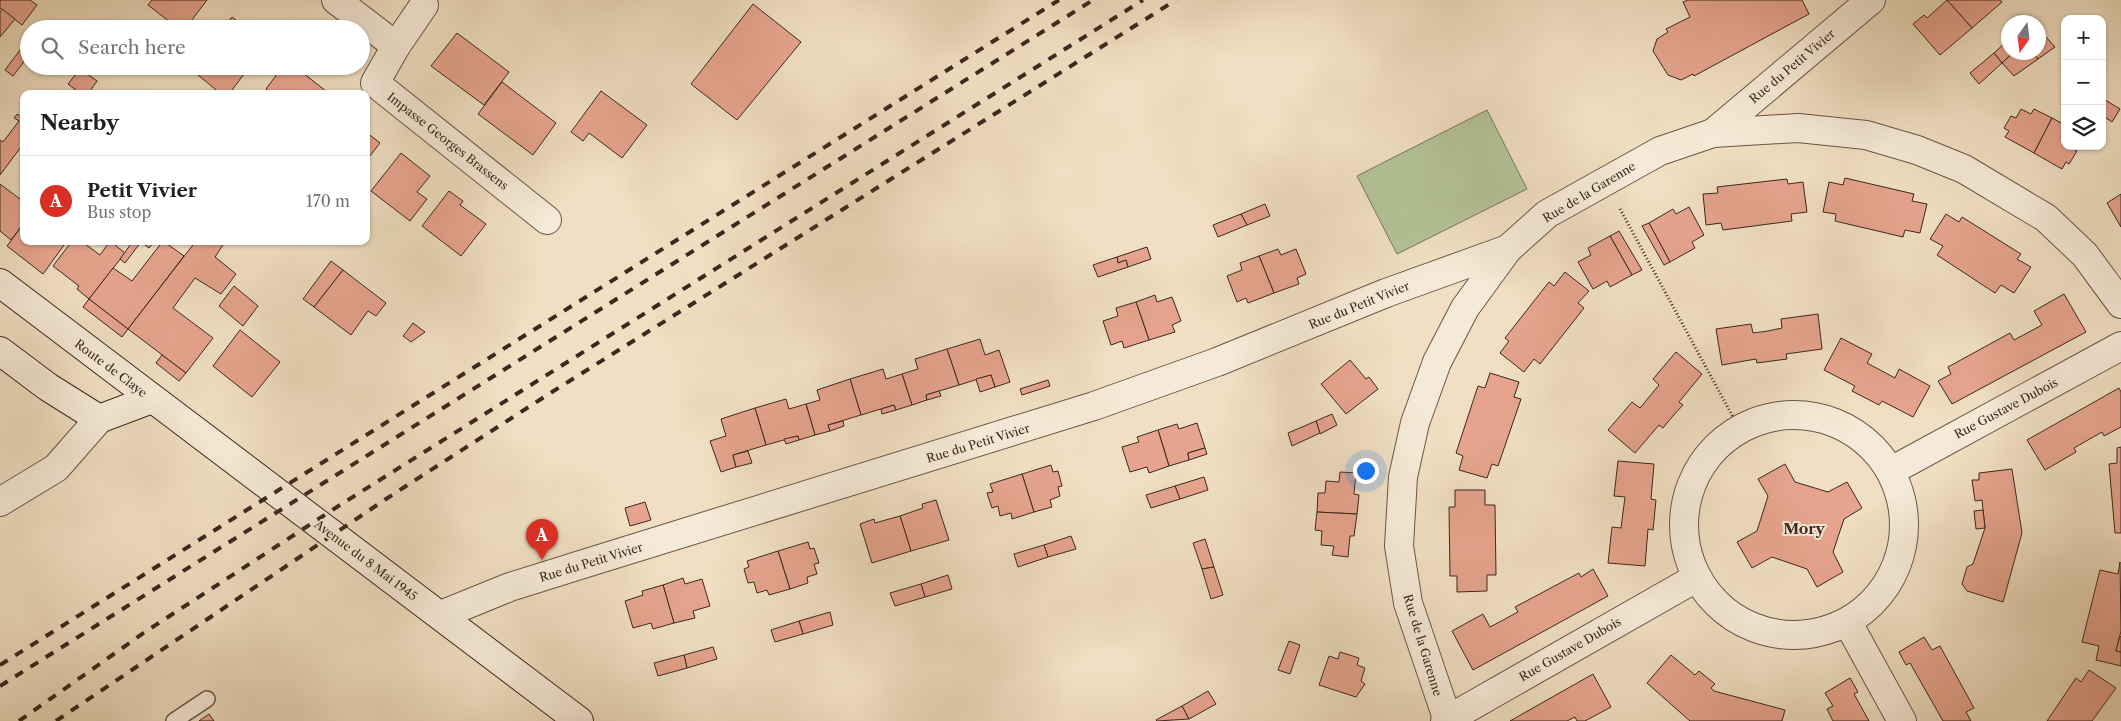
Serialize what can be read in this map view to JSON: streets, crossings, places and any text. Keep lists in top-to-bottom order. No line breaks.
{"streets":{"street":["Rue du Petit Vivier","Impasse Georges Brassens","Rue de la Garenne","Route de Claye","Rue Gustave Dubois","Avenue du 8 Mai 1945"]},"crossings":[["Rue du Petit Vivier","Rue de la Garenne"],["Rue du Petit Vivier","Avenue du 8 Mai 1945"],["Rue de la Garenne","Rue Gustave Dubois"],["Route de Claye","Avenue du 8 Mai 1945"]],"districts":["Mory"],"north":"bottom","page":{"map_buttons":["+","−"],"search":"Search here","heading":"Nearby","list":[{"mark":"A","name":"Petit Vivier","note":"Bus stop","value":"170 m"}],"pins":"A"}}
